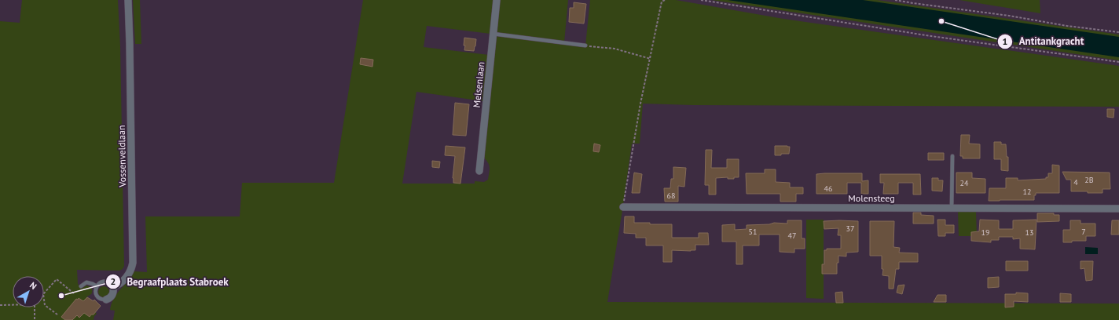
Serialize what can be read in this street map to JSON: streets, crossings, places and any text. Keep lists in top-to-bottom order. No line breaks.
{"streets":{"street":["Melsenlaan","Vossenveldlaan","Molensteeg"]},"places":["Antitankgracht","Begraafplaats Stabroek"],"house_numbers":["2B","4","24","46","12","68","37","51","7","19","13","47"],"north":"top right"}
